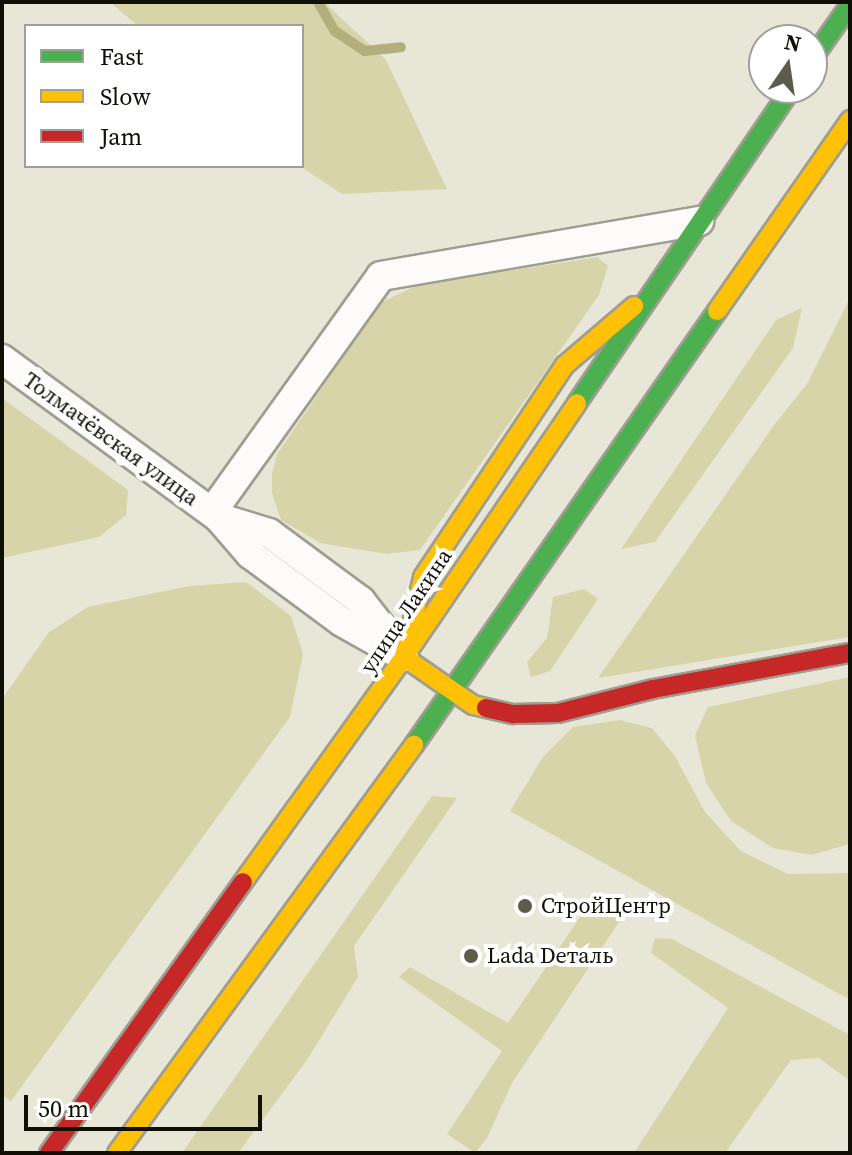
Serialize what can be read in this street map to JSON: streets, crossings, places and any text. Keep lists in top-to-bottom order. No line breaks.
{"streets":{"main road":["улица Лакина"],"street":["Толмачёвская улица"]},"crossings":[["Толмачёвская улица","улица Лакина"]],"places":["СтройЦентр","Lada Dеталь"],"legend":["Fast","Slow","Jam"],"scale_bar":"50 m","north":"top"}
